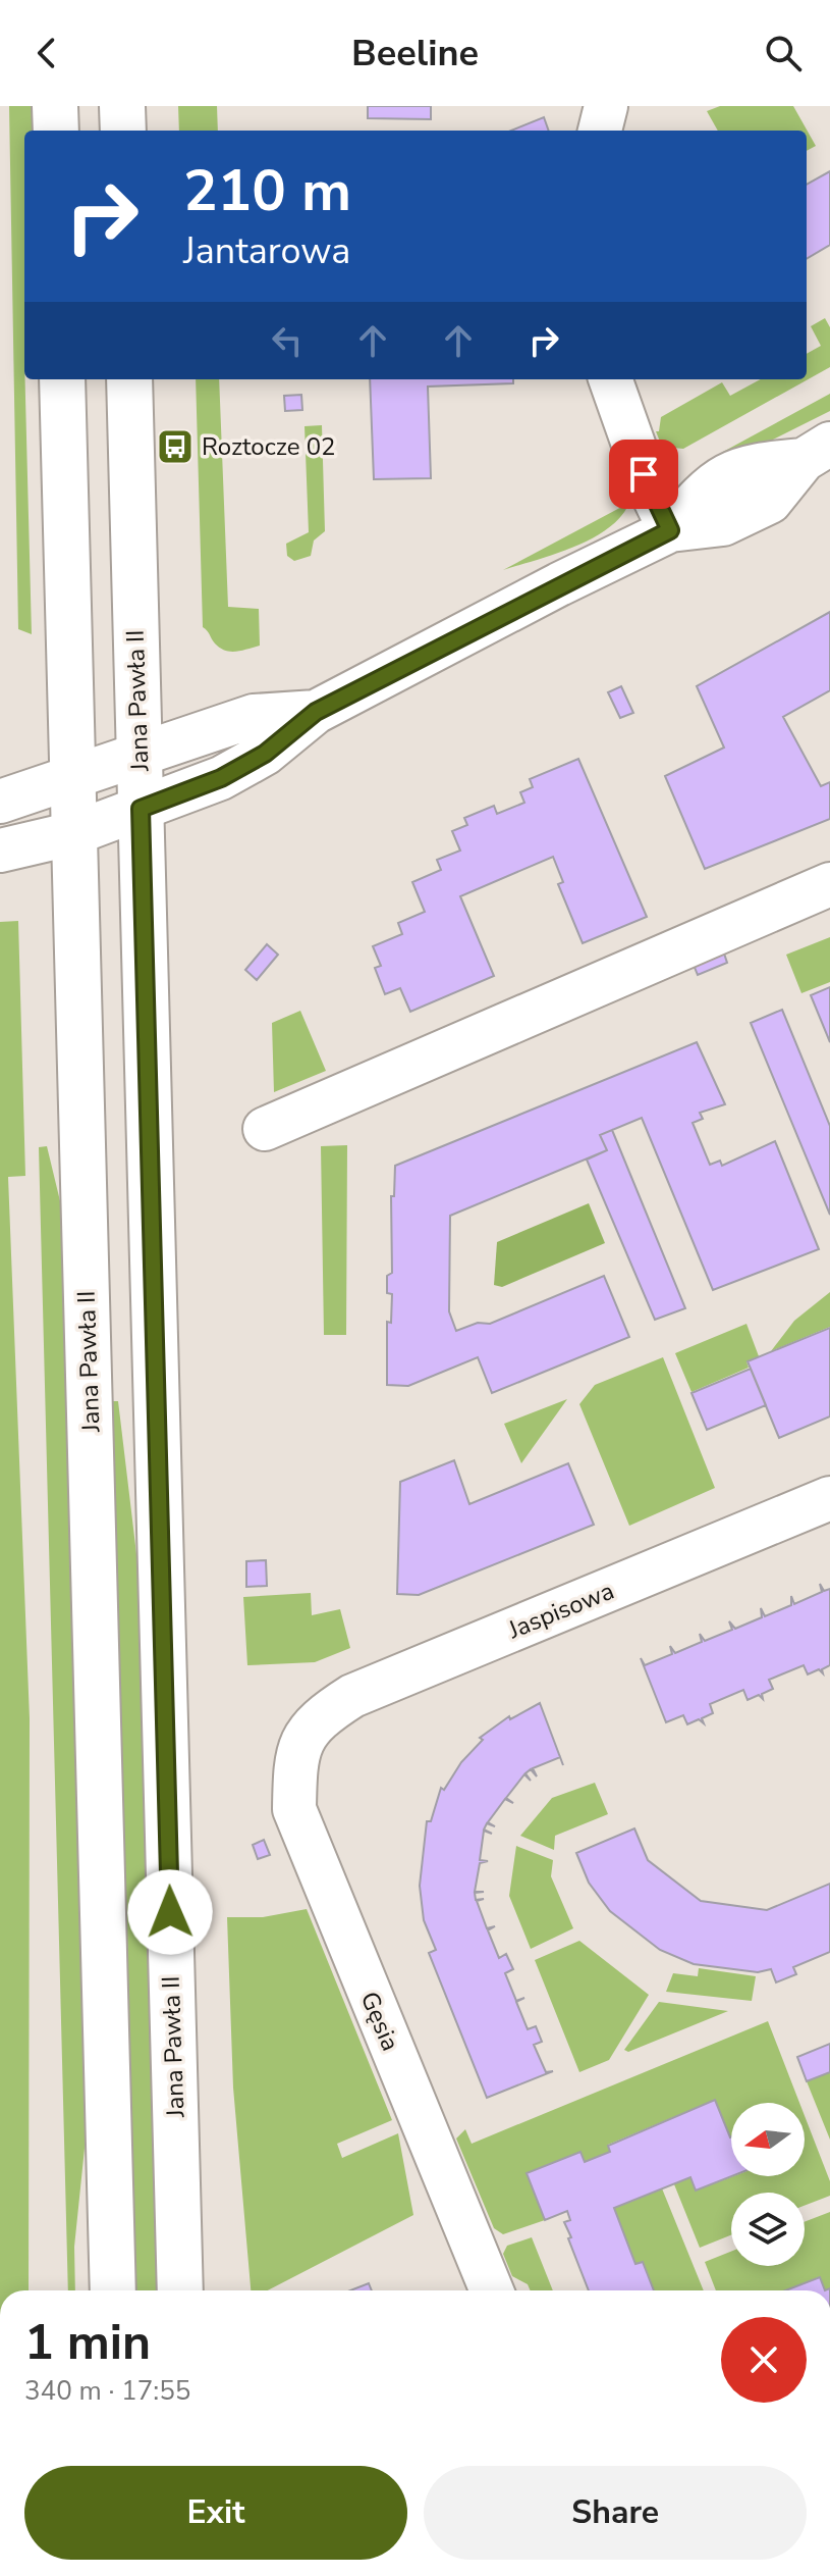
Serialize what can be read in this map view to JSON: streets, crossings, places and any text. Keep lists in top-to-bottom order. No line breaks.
{"streets":{"main road":["Jana Pawła II"],"street":["Jaspisowa","Gęsia"]},"crossings":[["Jaspisowa","Gęsia"]],"places":{"bus stop":["Roztocze 02"]},"north":"left","page":{"header":"Beeline","turn":["210 m","Jantarowa"],"heading":["1 min","340 m · 17:55"],"buttons":["Exit","Share"]}}
